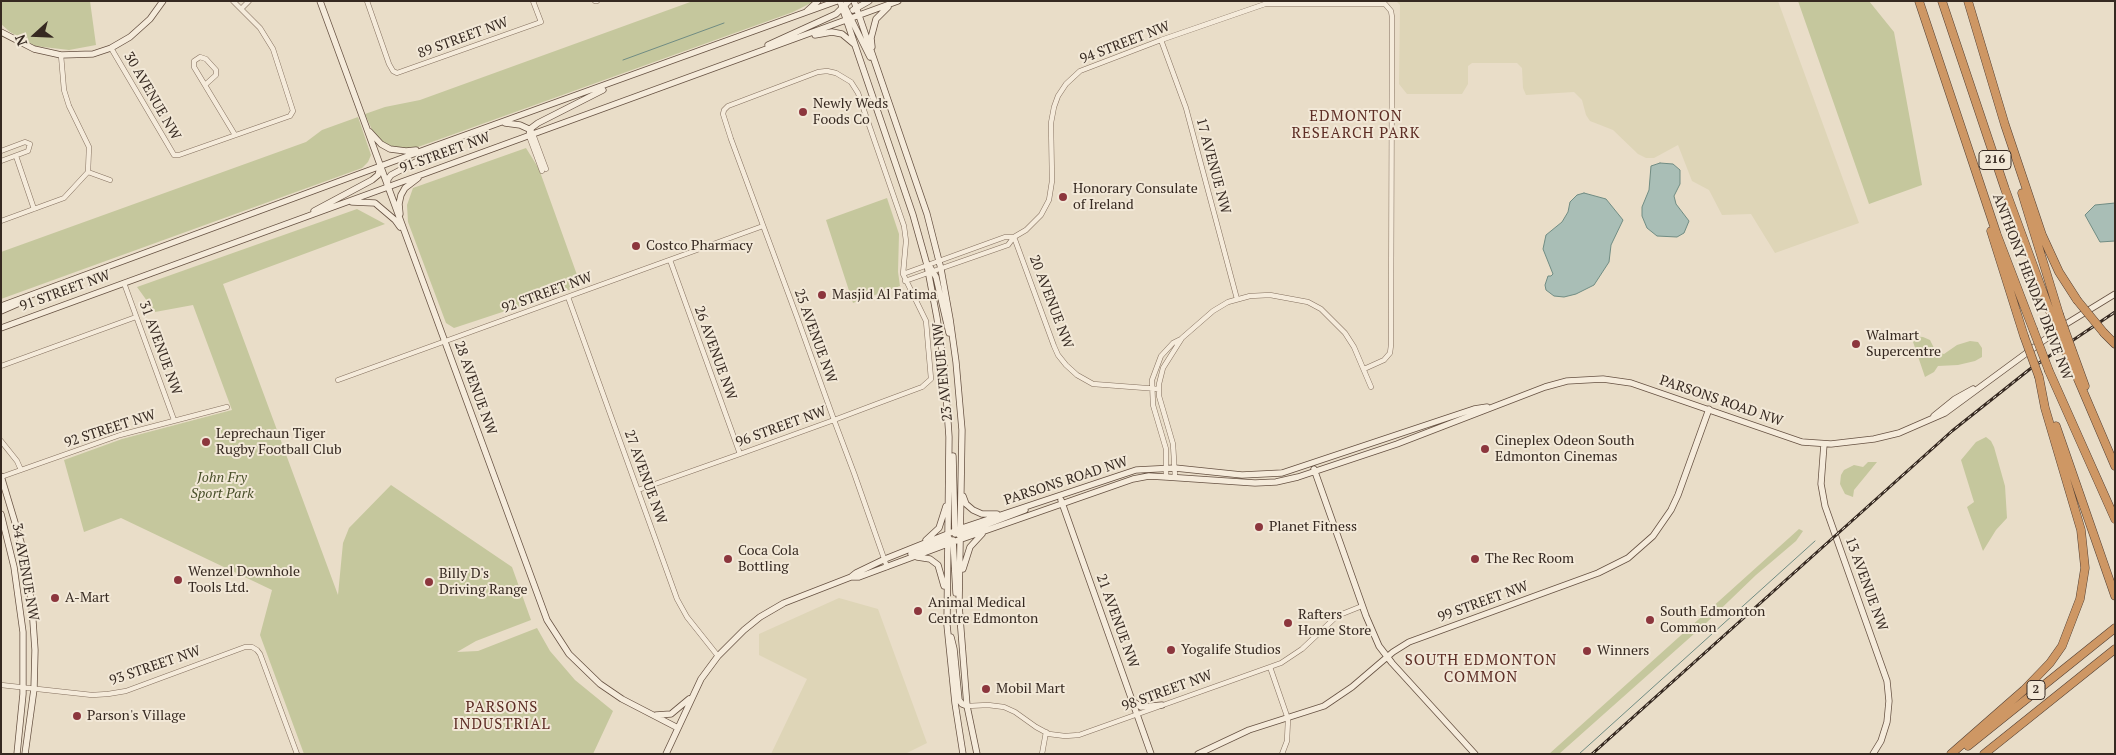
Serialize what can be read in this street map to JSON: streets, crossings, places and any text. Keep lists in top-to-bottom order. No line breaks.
{"streets":{"highway":["216","ANTHONY HENDAY DRIVE NW","2"],"main road":["91 STREET NW","23 AVENUE NW","28 AVENUE NW","PARSONS ROAD NW","34 AVENUE NW","13 AVENUE NW","99 STREET NW","21 AVENUE NW"],"street":["89 STREET NW","94 STREET NW","30 AVENUE NW","17 AVENUE NW","92 STREET NW","20 AVENUE NW","25 AVENUE NW","31 AVENUE NW","26 AVENUE NW","96 STREET NW","27 AVENUE NW","93 STREET NW","98 STREET NW"]},"crossings":[["94 STREET NW","17 AVENUE NW"],["94 STREET NW","20 AVENUE NW"],["94 STREET NW","23 AVENUE NW"],["91 STREET NW","31 AVENUE NW"],["91 STREET NW","23 AVENUE NW"],["91 STREET NW","28 AVENUE NW"],["92 STREET NW","25 AVENUE NW"],["92 STREET NW","31 AVENUE NW"],["92 STREET NW","26 AVENUE NW"],["92 STREET NW","28 AVENUE NW"],["92 STREET NW","27 AVENUE NW"],["92 STREET NW","34 AVENUE NW"],["25 AVENUE NW","23 AVENUE NW"],["25 AVENUE NW","PARSONS ROAD NW"],["25 AVENUE NW","96 STREET NW"],["26 AVENUE NW","96 STREET NW"],["23 AVENUE NW","PARSONS ROAD NW"],["23 AVENUE NW","96 STREET NW"],["23 AVENUE NW","98 STREET NW"],["28 AVENUE NW","PARSONS ROAD NW"],["PARSONS ROAD NW","27 AVENUE NW"],["PARSONS ROAD NW","13 AVENUE NW"],["PARSONS ROAD NW","99 STREET NW"],["PARSONS ROAD NW","21 AVENUE NW"],["96 STREET NW","27 AVENUE NW"],["34 AVENUE NW","93 STREET NW"],["21 AVENUE NW","98 STREET NW"]],"districts":["EDMONTON RESEARCH PARK","SOUTH EDMONTON COMMON","PARSONS INDUSTRIAL"],"parks":["John Fry Sport Park"],"places":["Newly Weds Foods Co","Honorary Consulate of Ireland","Costco Pharmacy","Masjid Al Fatima","Walmart Supercentre","Leprechaun Tiger Rugby Football Club","Cineplex Odeon South Edmonton Cinemas","Planet Fitness","Coca Cola Bottling","The Rec Room","Wenzel Downhole Tools Ltd.","Billy D's Driving Range","A-Mart","Animal Medical Centre Edmonton","South Edmonton Common","Rafters Home Store","Yogalife Studios","Winners","Mobil Mart","Parson's Village"],"north":"left"}
